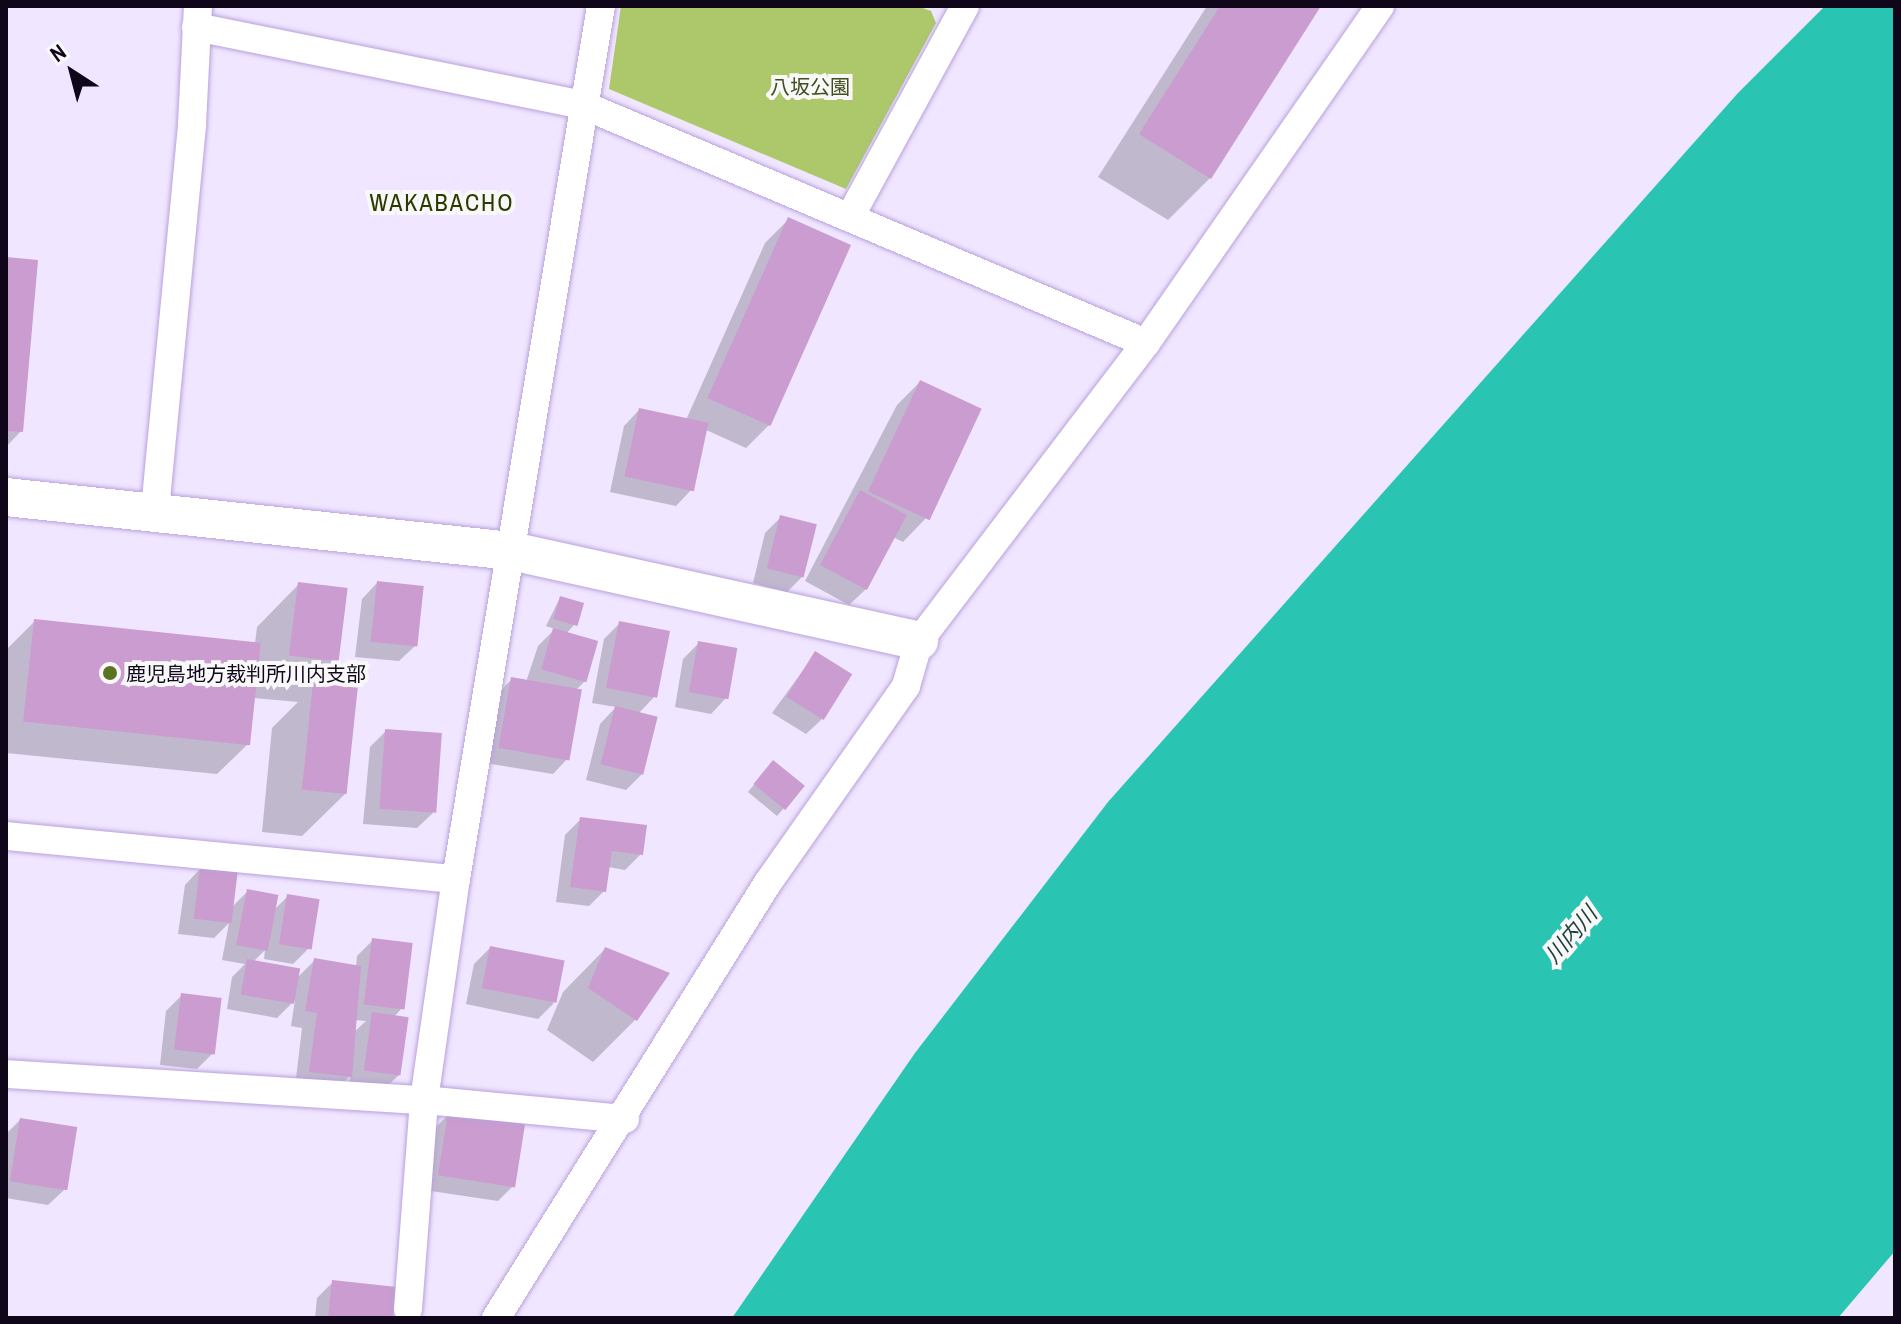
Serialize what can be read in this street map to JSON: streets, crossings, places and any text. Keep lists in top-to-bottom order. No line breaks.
{"districts":["WAKABACHO"],"water":["川内川"],"parks":["八坂公園"],"places":["鹿児島地方裁判所川内支部"],"north":"top left"}
